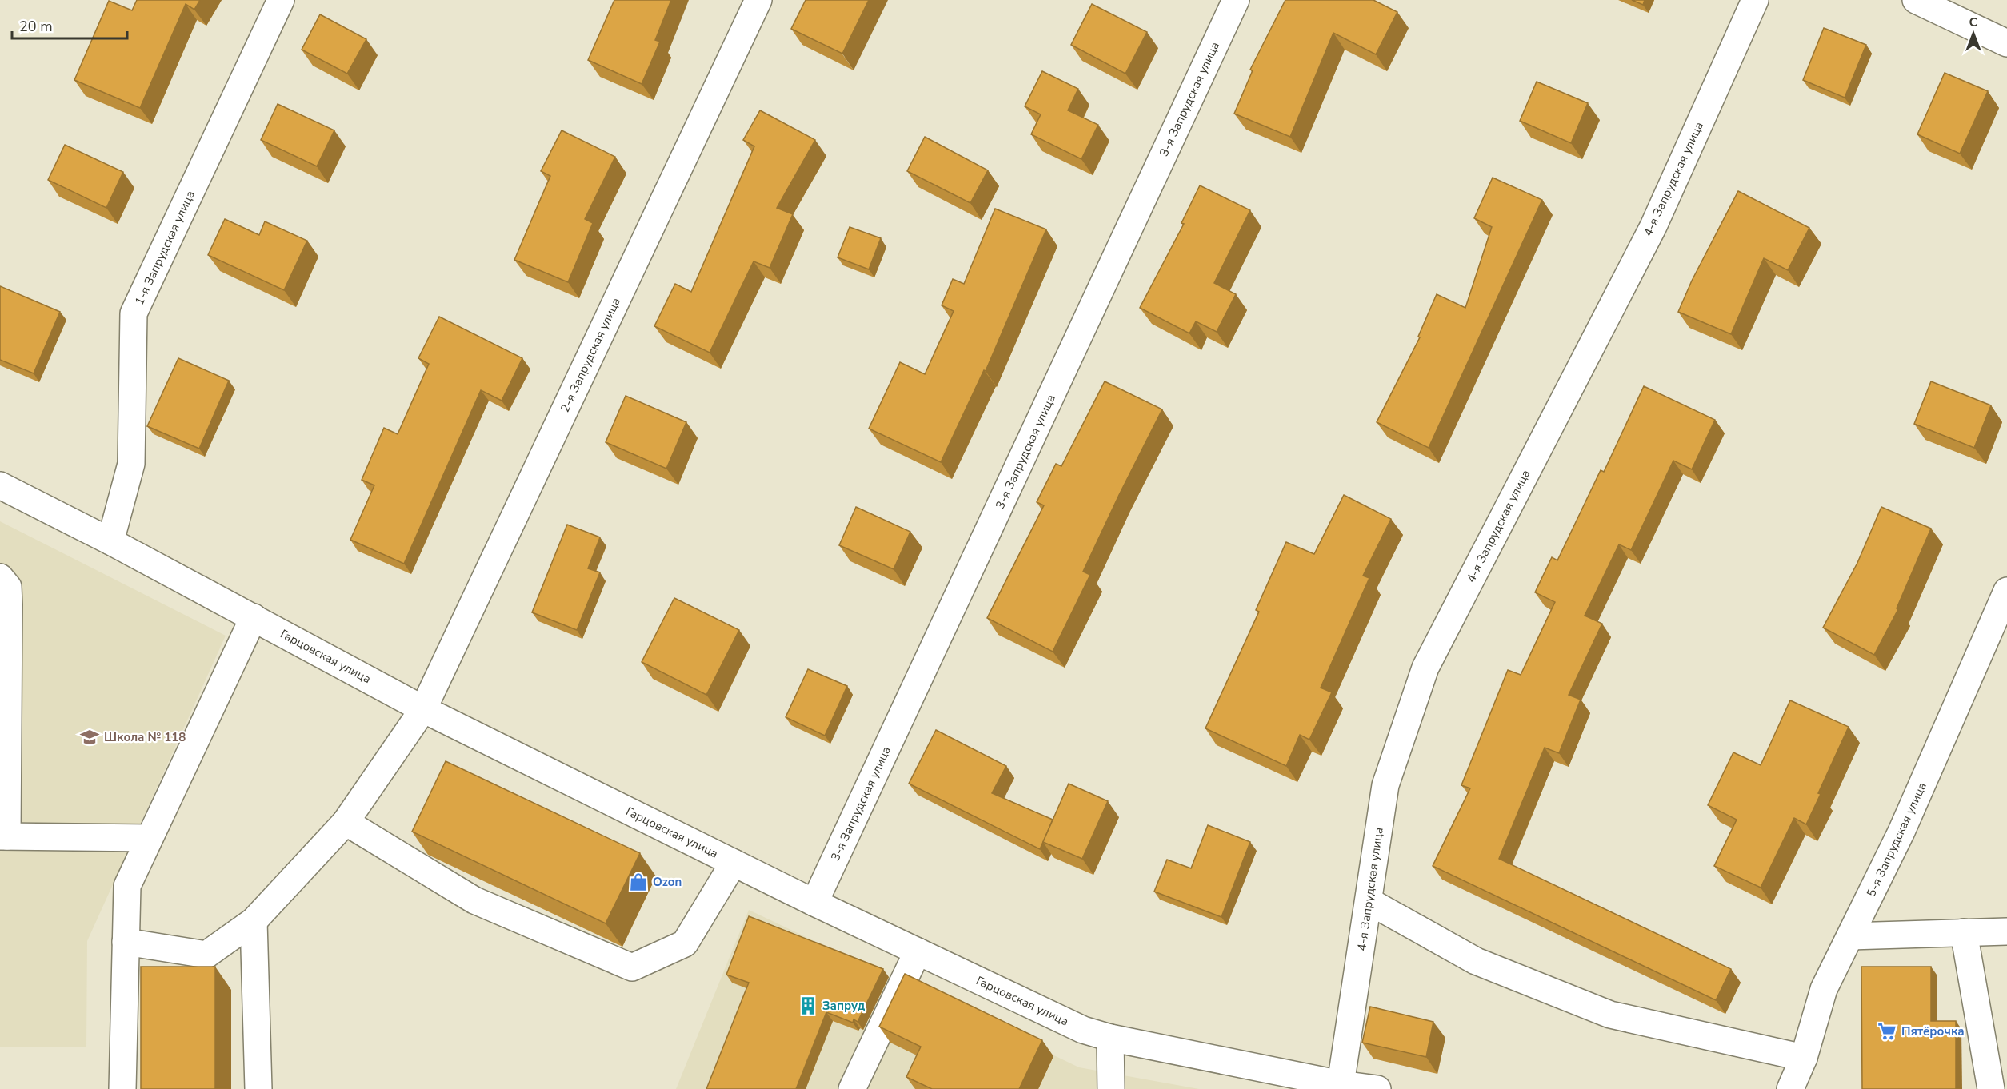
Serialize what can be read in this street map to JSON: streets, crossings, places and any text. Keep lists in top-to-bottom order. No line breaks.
{"streets":{"street":["3-я Запрудская улица","4-я Запрудская улица","1-я Запрудская улица","2-я Запрудская улица","Гарцовская улица","5-я Запрудская улица"]},"crossings":[["3-я Запрудская улица","Гарцовская улица"],["4-я Запрудская улица","Гарцовская улица"],["1-я Запрудская улица","Гарцовская улица"],["2-я Запрудская улица","Гарцовская улица"]],"places":{"school or university":["Школа № 118"],"shop":["Ozon"],"building":["Запруд"],"supermarket":["Пятёрочка"]},"scale_bar":"20 m","north":"top"}
